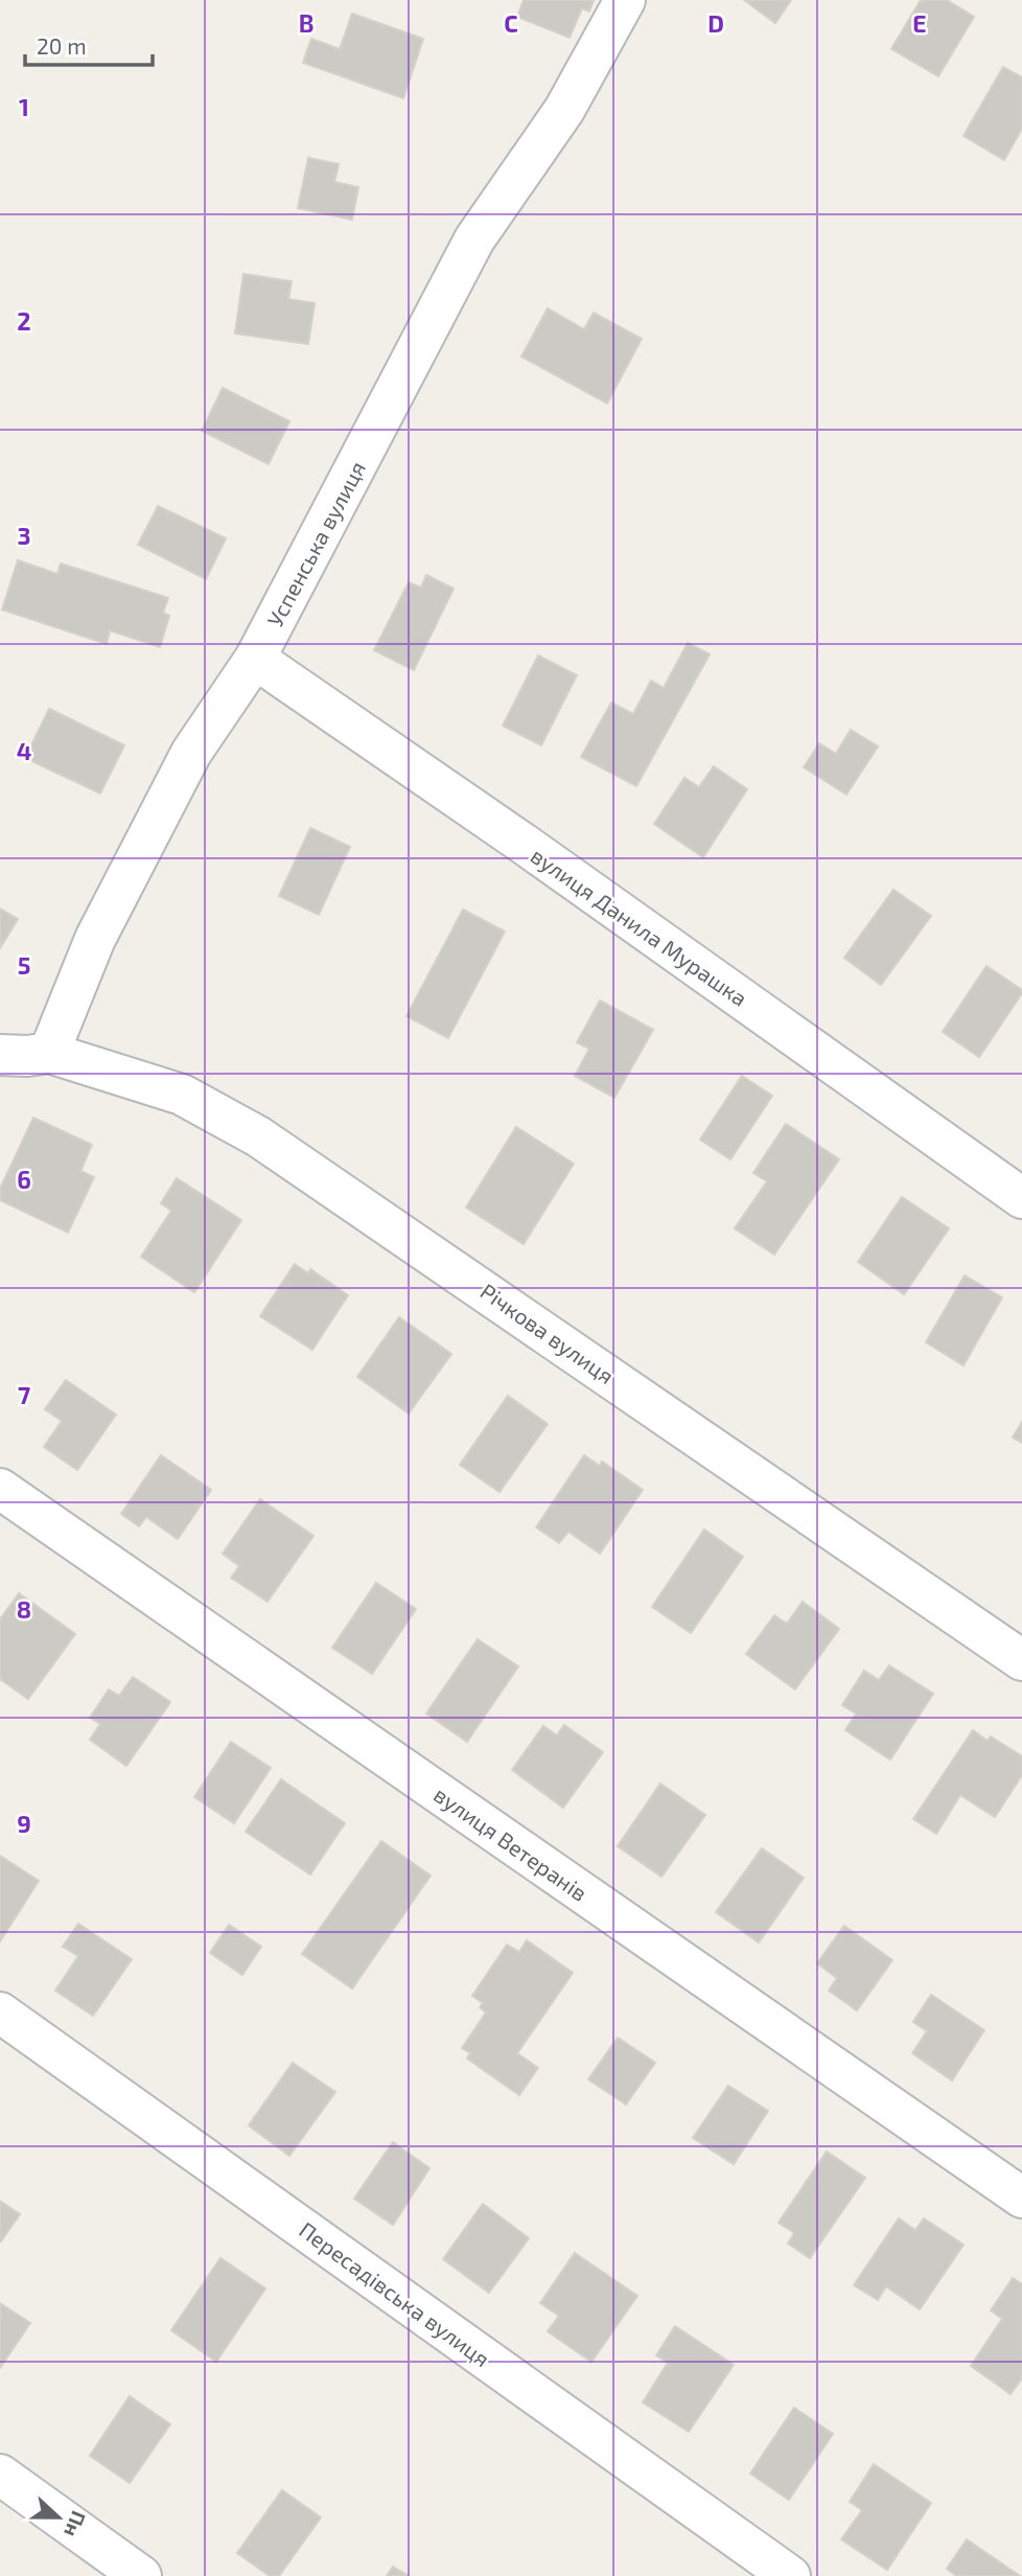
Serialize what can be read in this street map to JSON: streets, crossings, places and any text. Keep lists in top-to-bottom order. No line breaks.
{"streets":{"street":["Успенська вулиця","вулиця Данила Мурашка","Річкова вулиця","вулиця Ветеранів","Пересадівська вулиця"]},"crossings":[["Успенська вулиця","вулиця Данила Мурашка"],["Успенська вулиця","Річкова вулиця"]],"scale_bar":"20 m","north":"right","grid":{"columns":["B","C","D","E"],"rows":["1","2","3","4","5","6","7","8","9"]}}
